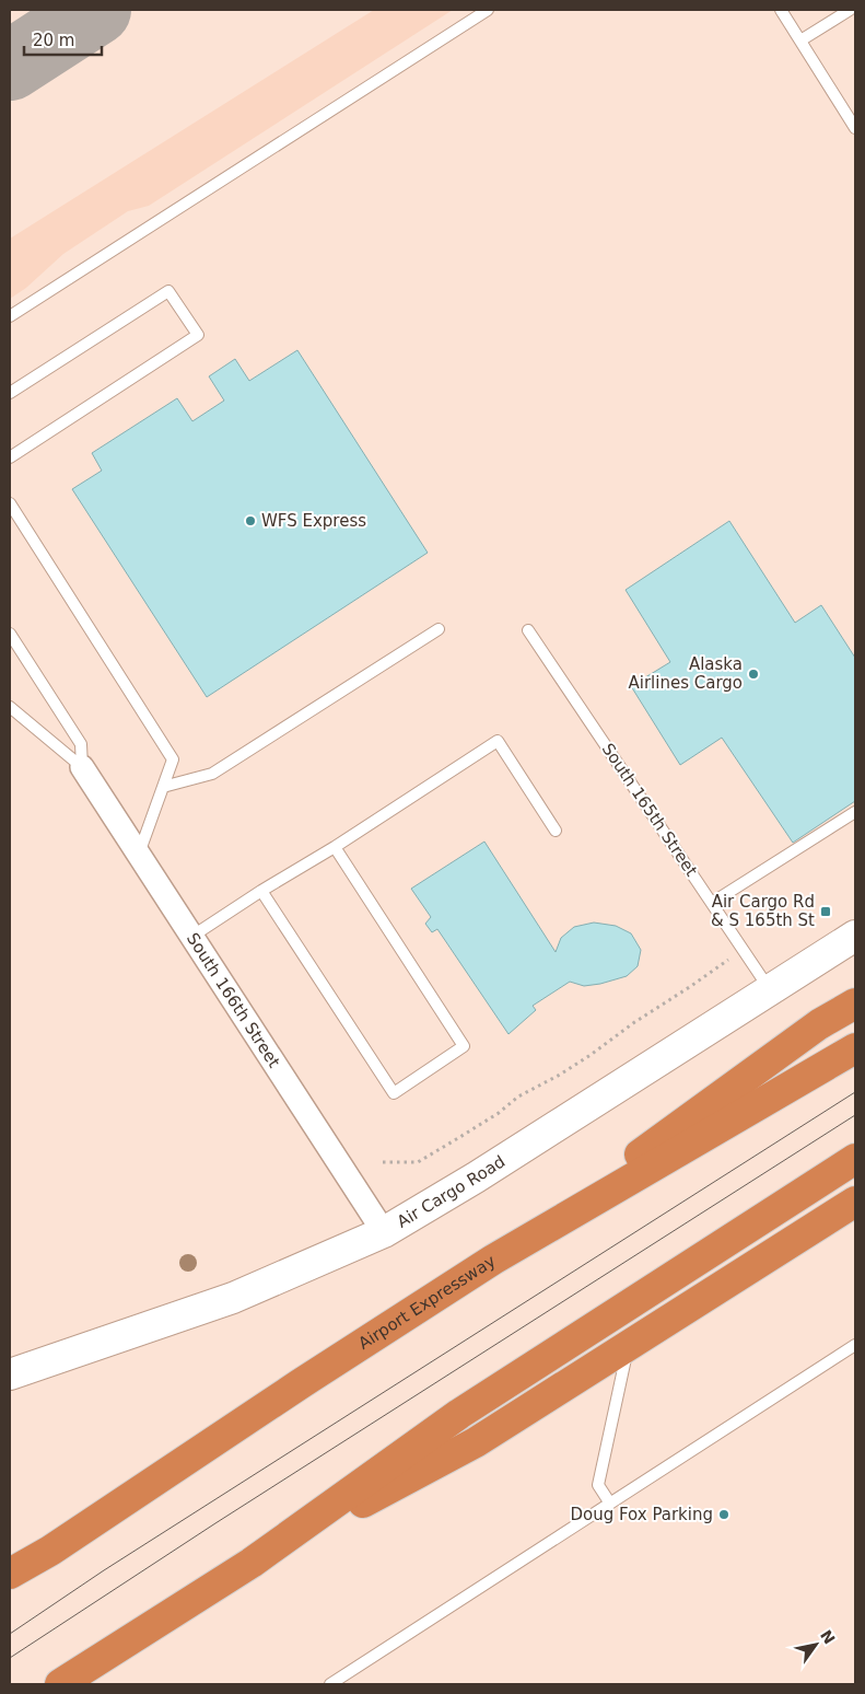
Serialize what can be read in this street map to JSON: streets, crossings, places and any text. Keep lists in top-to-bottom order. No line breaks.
{"streets":{"highway":["Airport Expressway"],"street":["South 166th Street","Air Cargo Road"],"lane":["South 165th Street"]},"crossings":[["South 165th Street","Air Cargo Road"],["South 166th Street","Air Cargo Road"]],"places":{"other":["WFS Express","Alaska Airlines Cargo","Doug Fox Parking"],"transit":["Air Cargo Rd & S 165th St"]},"scale_bar":"20 m","north":"top right"}
